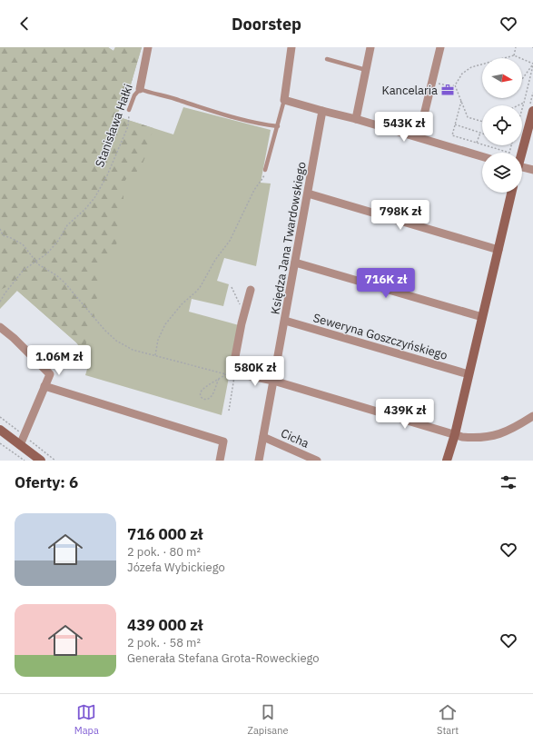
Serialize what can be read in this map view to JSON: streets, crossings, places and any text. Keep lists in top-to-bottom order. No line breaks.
{"streets":{"street":["Stanisława Hałki","Księdza Jana Twardowskiego","Seweryna Goszczyńskiego","Cicha"]},"crossings":[["Księdza Jana Twardowskiego","Seweryna Goszczyńskiego"],["Księdza Jana Twardowskiego","Cicha"]],"places":{"office":["Kancelaria"]},"north":"right","page":{"header":"Doorstep","price":["543K zł","798K zł","716K zł","1.06M zł","580K zł","439K zł"],"heading":"Oferty: 6","list":[{"name":"716 000 zł","note":"2 pok. · 80 m² · Józefa Wybickiego"},{"name":"439 000 zł","note":"2 pok. · 58 m² · Generała Stefana Grota-Roweckiego"}],"tabs":["Mapa","Zapisane","Start"]}}
